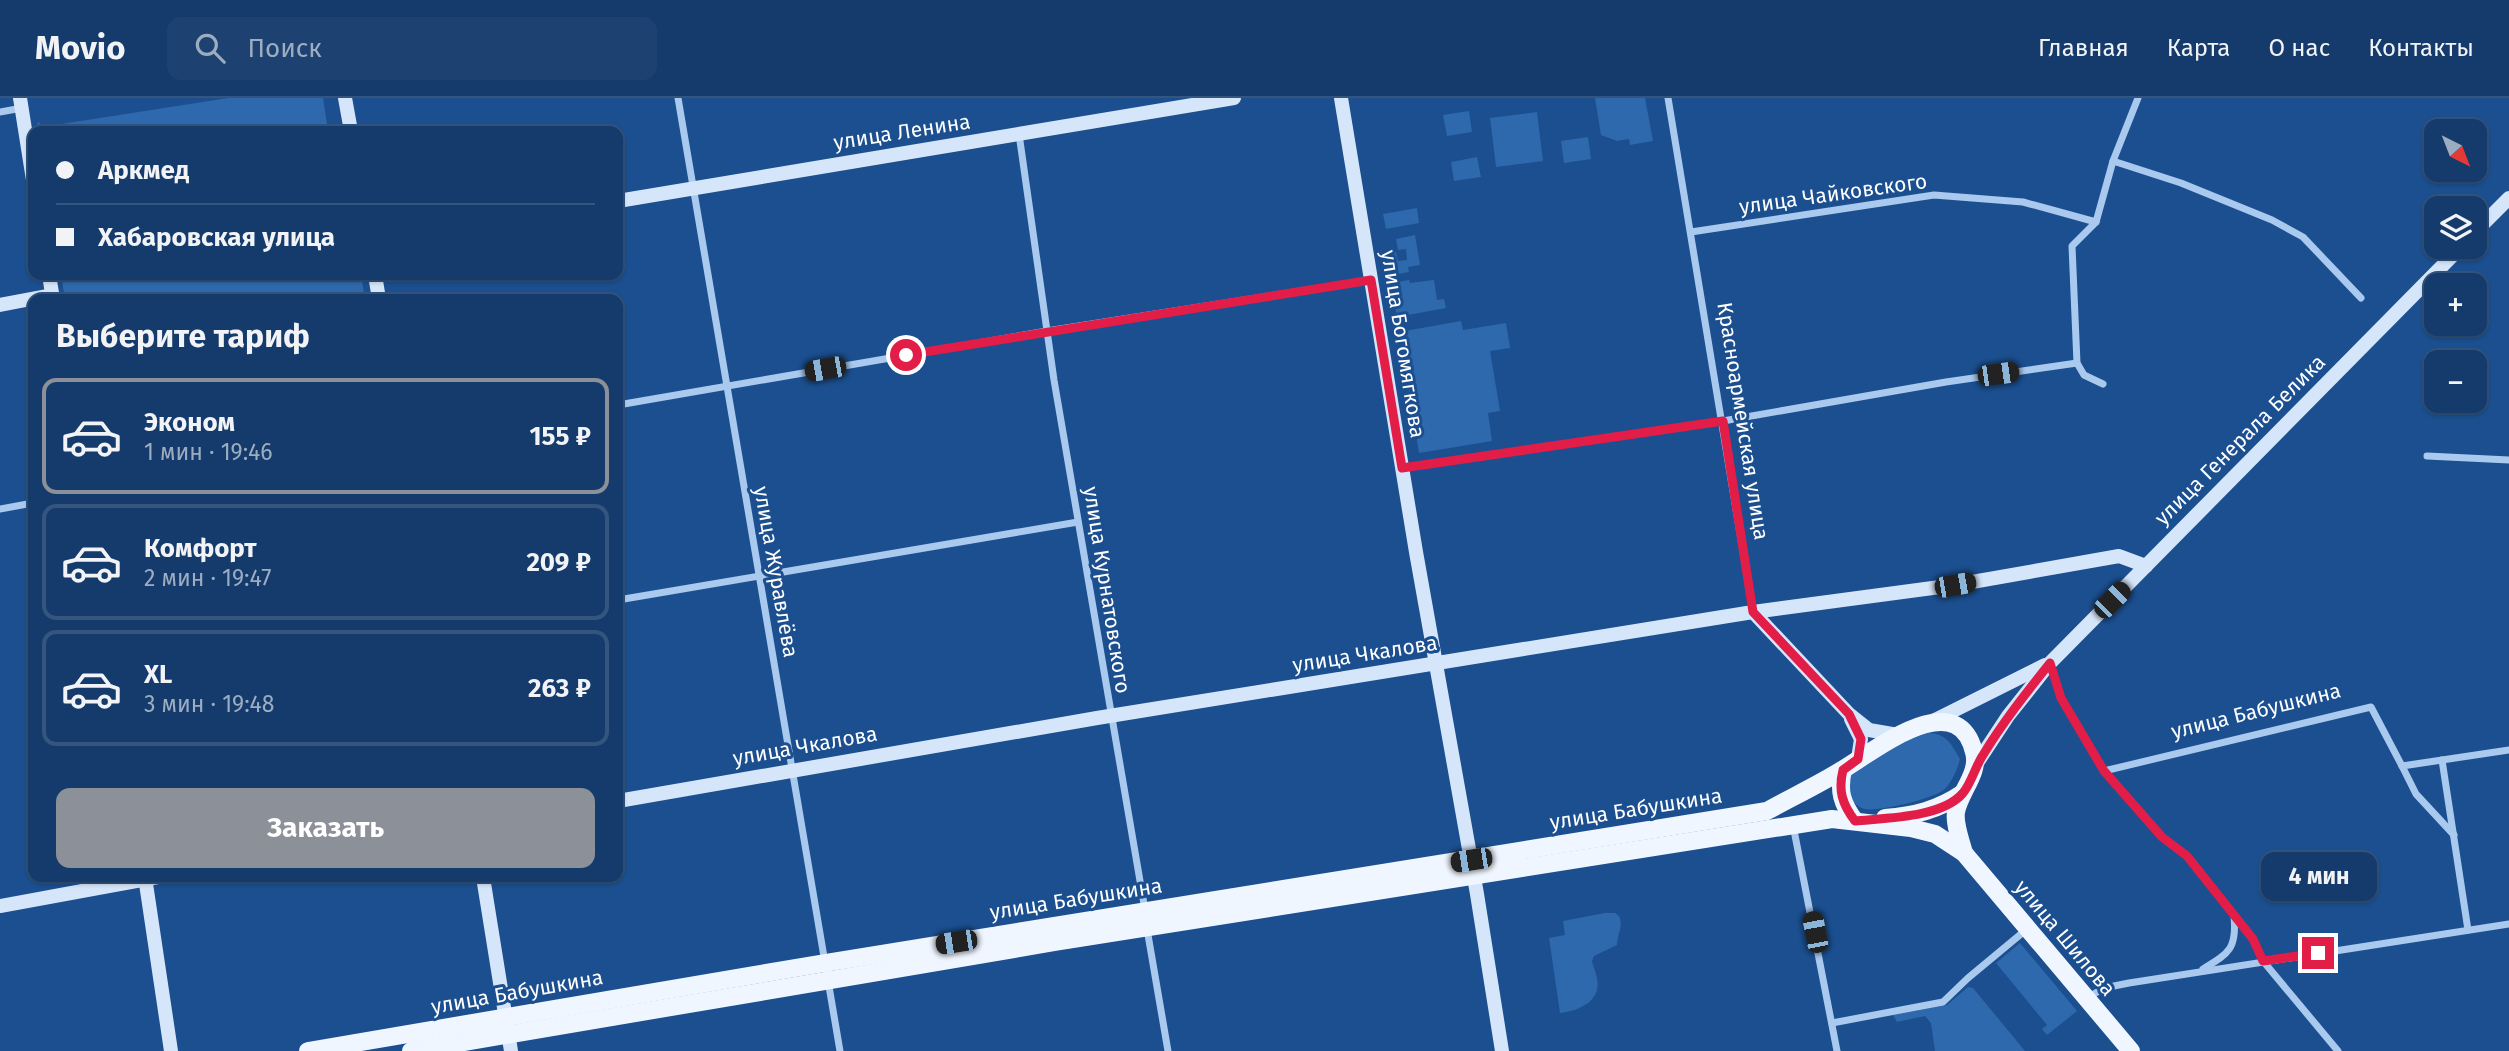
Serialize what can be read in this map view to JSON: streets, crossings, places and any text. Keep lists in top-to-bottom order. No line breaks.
{"streets":{"main road":["улица Ленина","улица Богомягкова","улица Генерала Белика","улица Чкалова","улица Бабушкина","улица Шилова"],"street":["улица Чайковского","Красноармейская улица","улица Журавлёва","улица Курнатовского"]},"crossings":[["улица Ленина","улица Журавлёва"],["улица Ленина","улица Курнатовского"],["улица Чайковского","Красноармейская улица"],["улица Богомягкова","улица Чкалова"],["улица Богомягкова","улица Бабушкина"],["Красноармейская улица","улица Чкалова"],["улица Генерала Белика","улица Чкалова"],["улица Журавлёва","улица Чкалова"],["улица Журавлёва","улица Бабушкина"],["улица Курнатовского","улица Чкалова"],["улица Курнатовского","улица Бабушкина"]],"north":"bottom right","page":{"header":"Movio","search":"Поиск","nav":["Главная","Карта","О нас","Контакты"],"map_buttons":["+","−"],"banner":["Аркмед","Хабаровская улица"],"heading":"Выберите тариф","list":[{"name":"Эконом","note":"1 мин · 19:46","value":"155 ₽"},{"name":"Комфорт","note":"2 мин · 19:47","value":"209 ₽"},{"name":"XL","note":"3 мин · 19:48","value":"263 ₽"}],"buttons":"Заказать","bubble":"4 мин"}}
